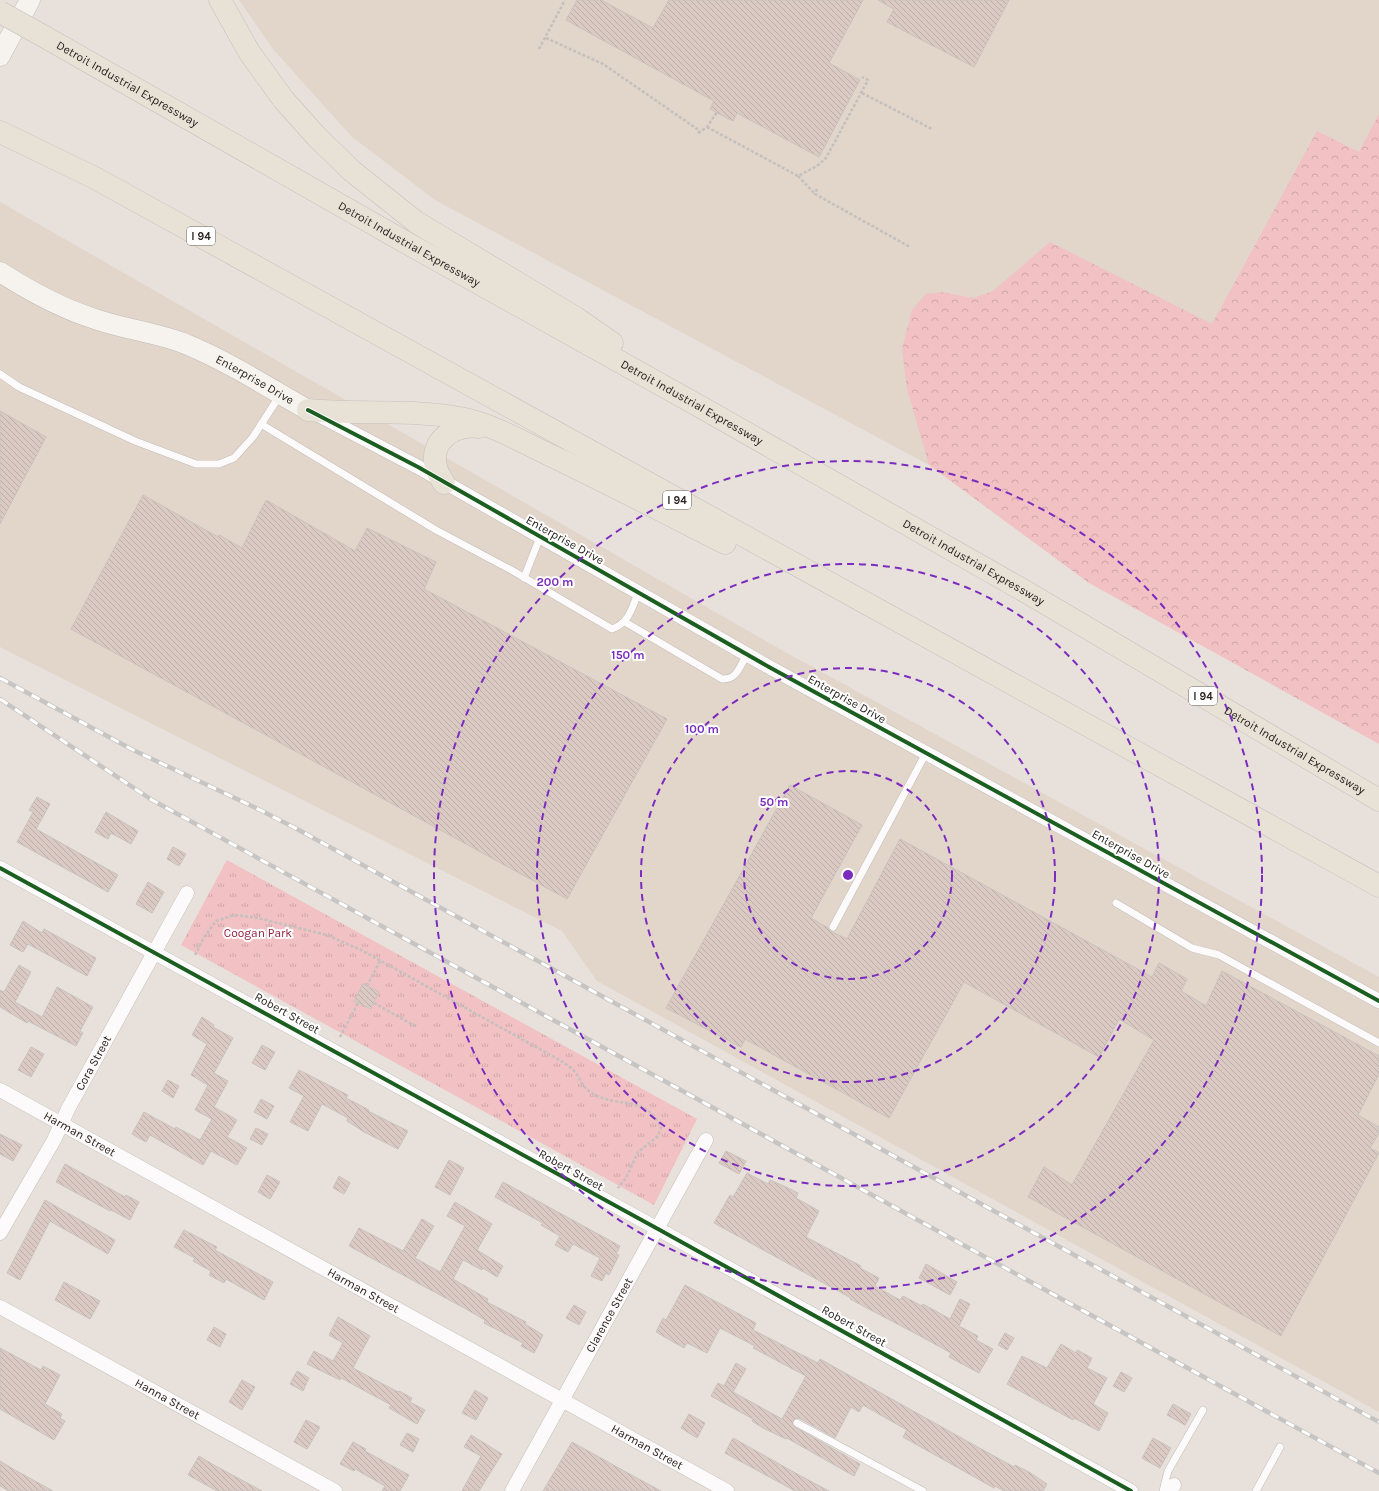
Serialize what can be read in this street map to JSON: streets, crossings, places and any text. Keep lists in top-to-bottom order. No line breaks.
{"streets":{"highway":["Detroit Industrial Expressway","I 94"],"main road":["Enterprise Drive"],"street":["Robert Street","Cora Street","Harman Street","Clarence Street","Hanna Street"]},"crossings":[["Robert Street","Cora Street"],["Robert Street","Clarence Street"],["Cora Street","Harman Street"],["Harman Street","Clarence Street"]],"parks":["Coogan Park"],"rings":["200 m","150 m","100 m","50 m"]}
